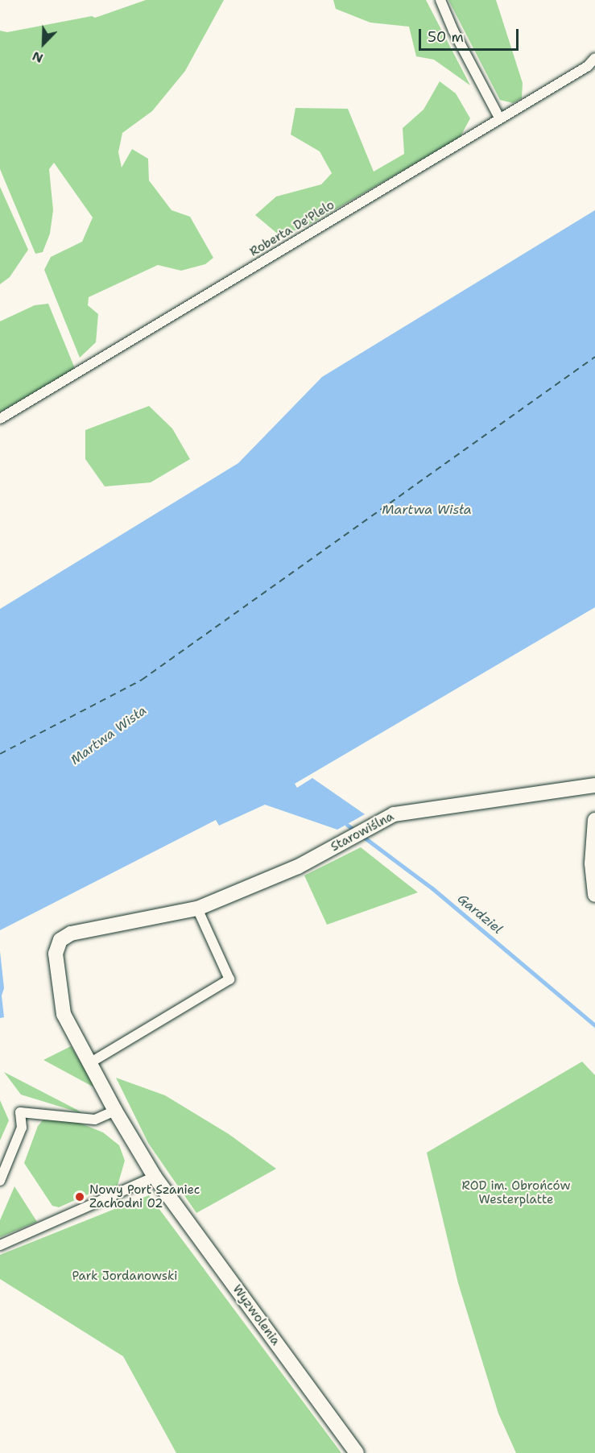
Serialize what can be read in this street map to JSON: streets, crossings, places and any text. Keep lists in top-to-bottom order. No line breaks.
{"streets":{"street":["Roberta De'Plelo","Starowiślna","Wyzwolenia"]},"crossings":[["Starowiślna","Wyzwolenia"]],"water":["Martwa Wisła","Gardziel"],"parks":["ROD im. Obrońców Westerplatte","Park Jordanowski"],"places":["Nowy Port Szaniec Zachodni 02"],"scale_bar":"50 m","north":"bottom left"}
